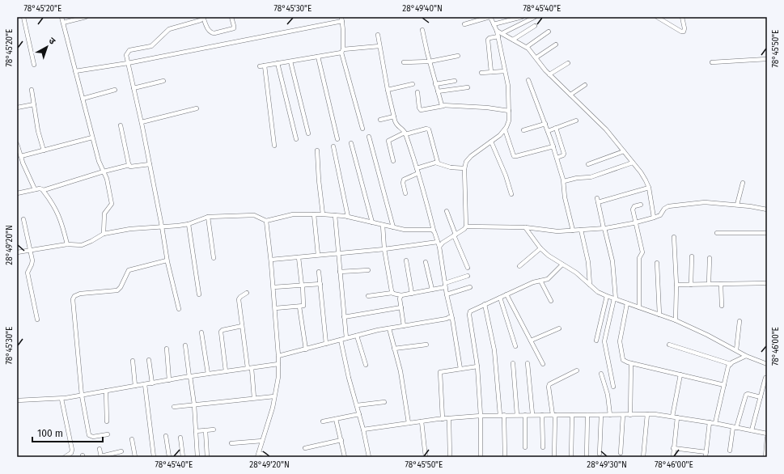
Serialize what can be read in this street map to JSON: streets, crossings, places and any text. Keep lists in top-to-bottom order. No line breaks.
{"scale_bar":"100 m","north":"top right","coordinates":["78°45'20\"E","78°45'30\"E","28°49'40\"N","78°45'40\"E","78°45'50\"E","28°49'20\"N","78°46'00\"E","28°49'30\"N"]}
